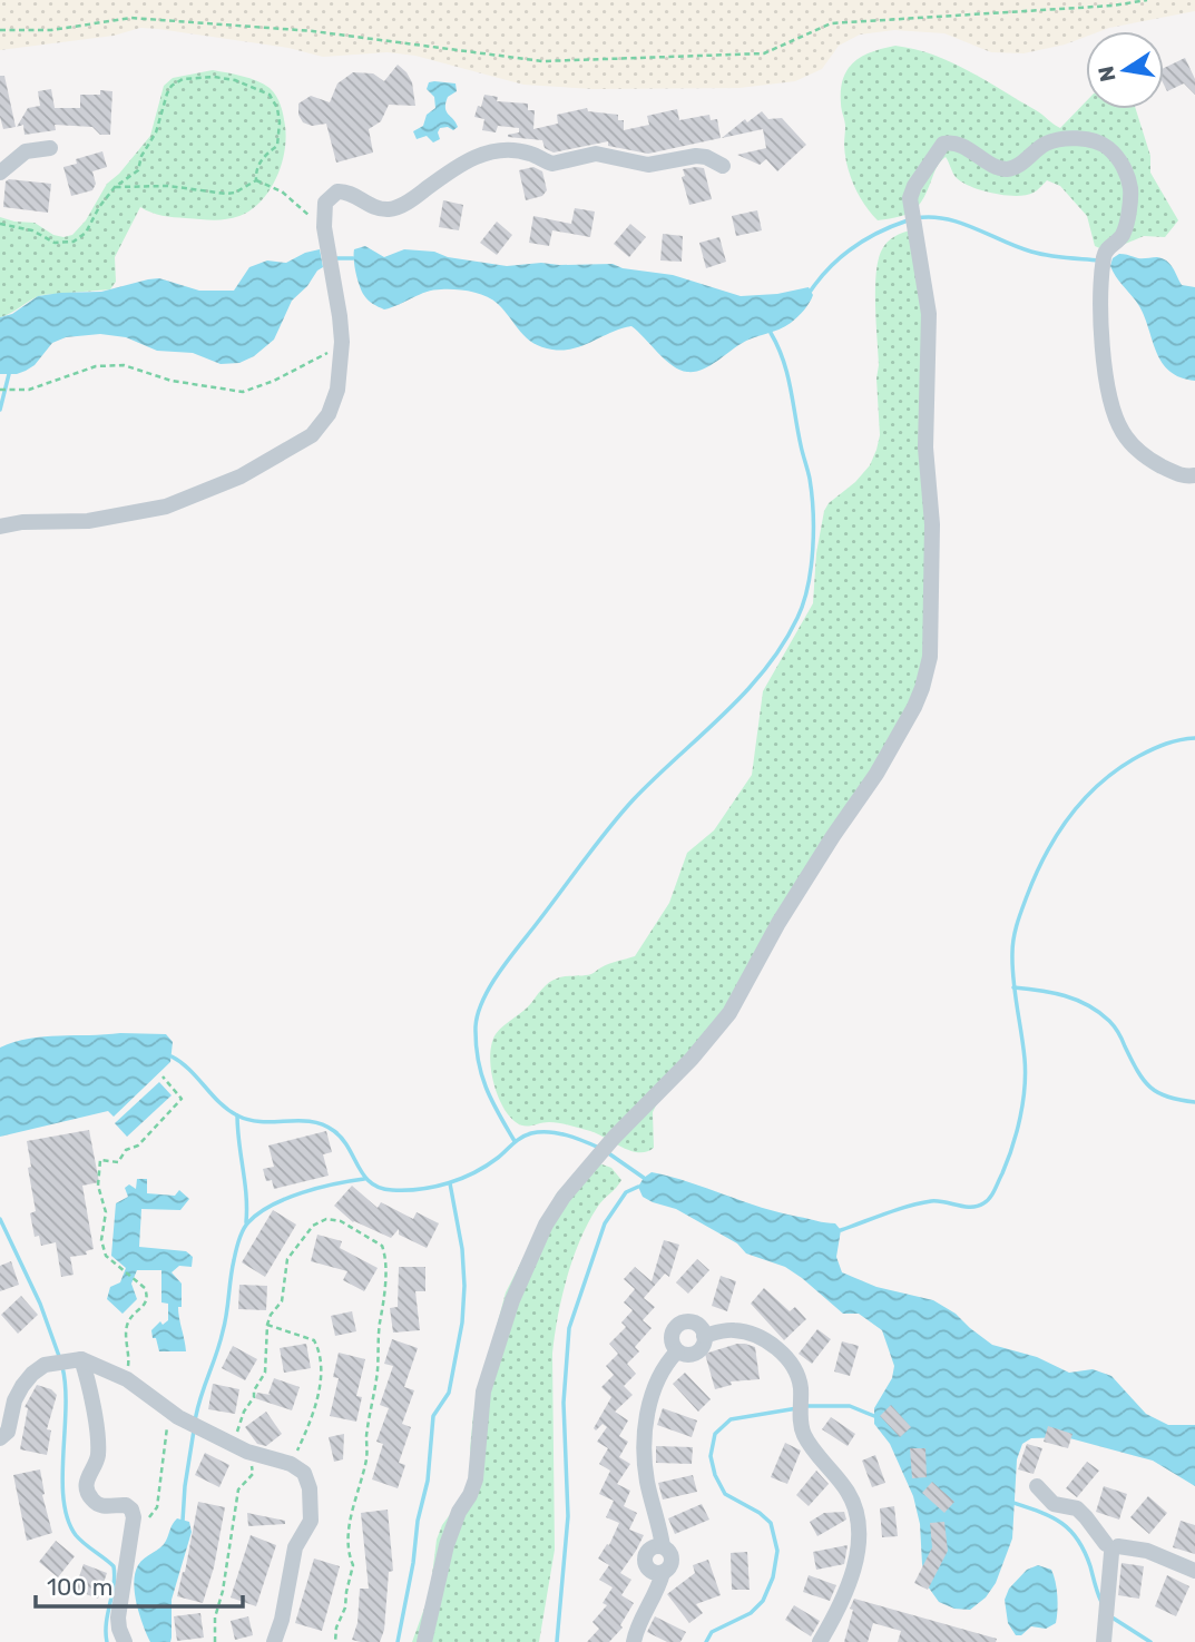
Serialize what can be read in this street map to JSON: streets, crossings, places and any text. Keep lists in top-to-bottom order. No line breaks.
{"scale_bar":"100 m","north":"left"}
